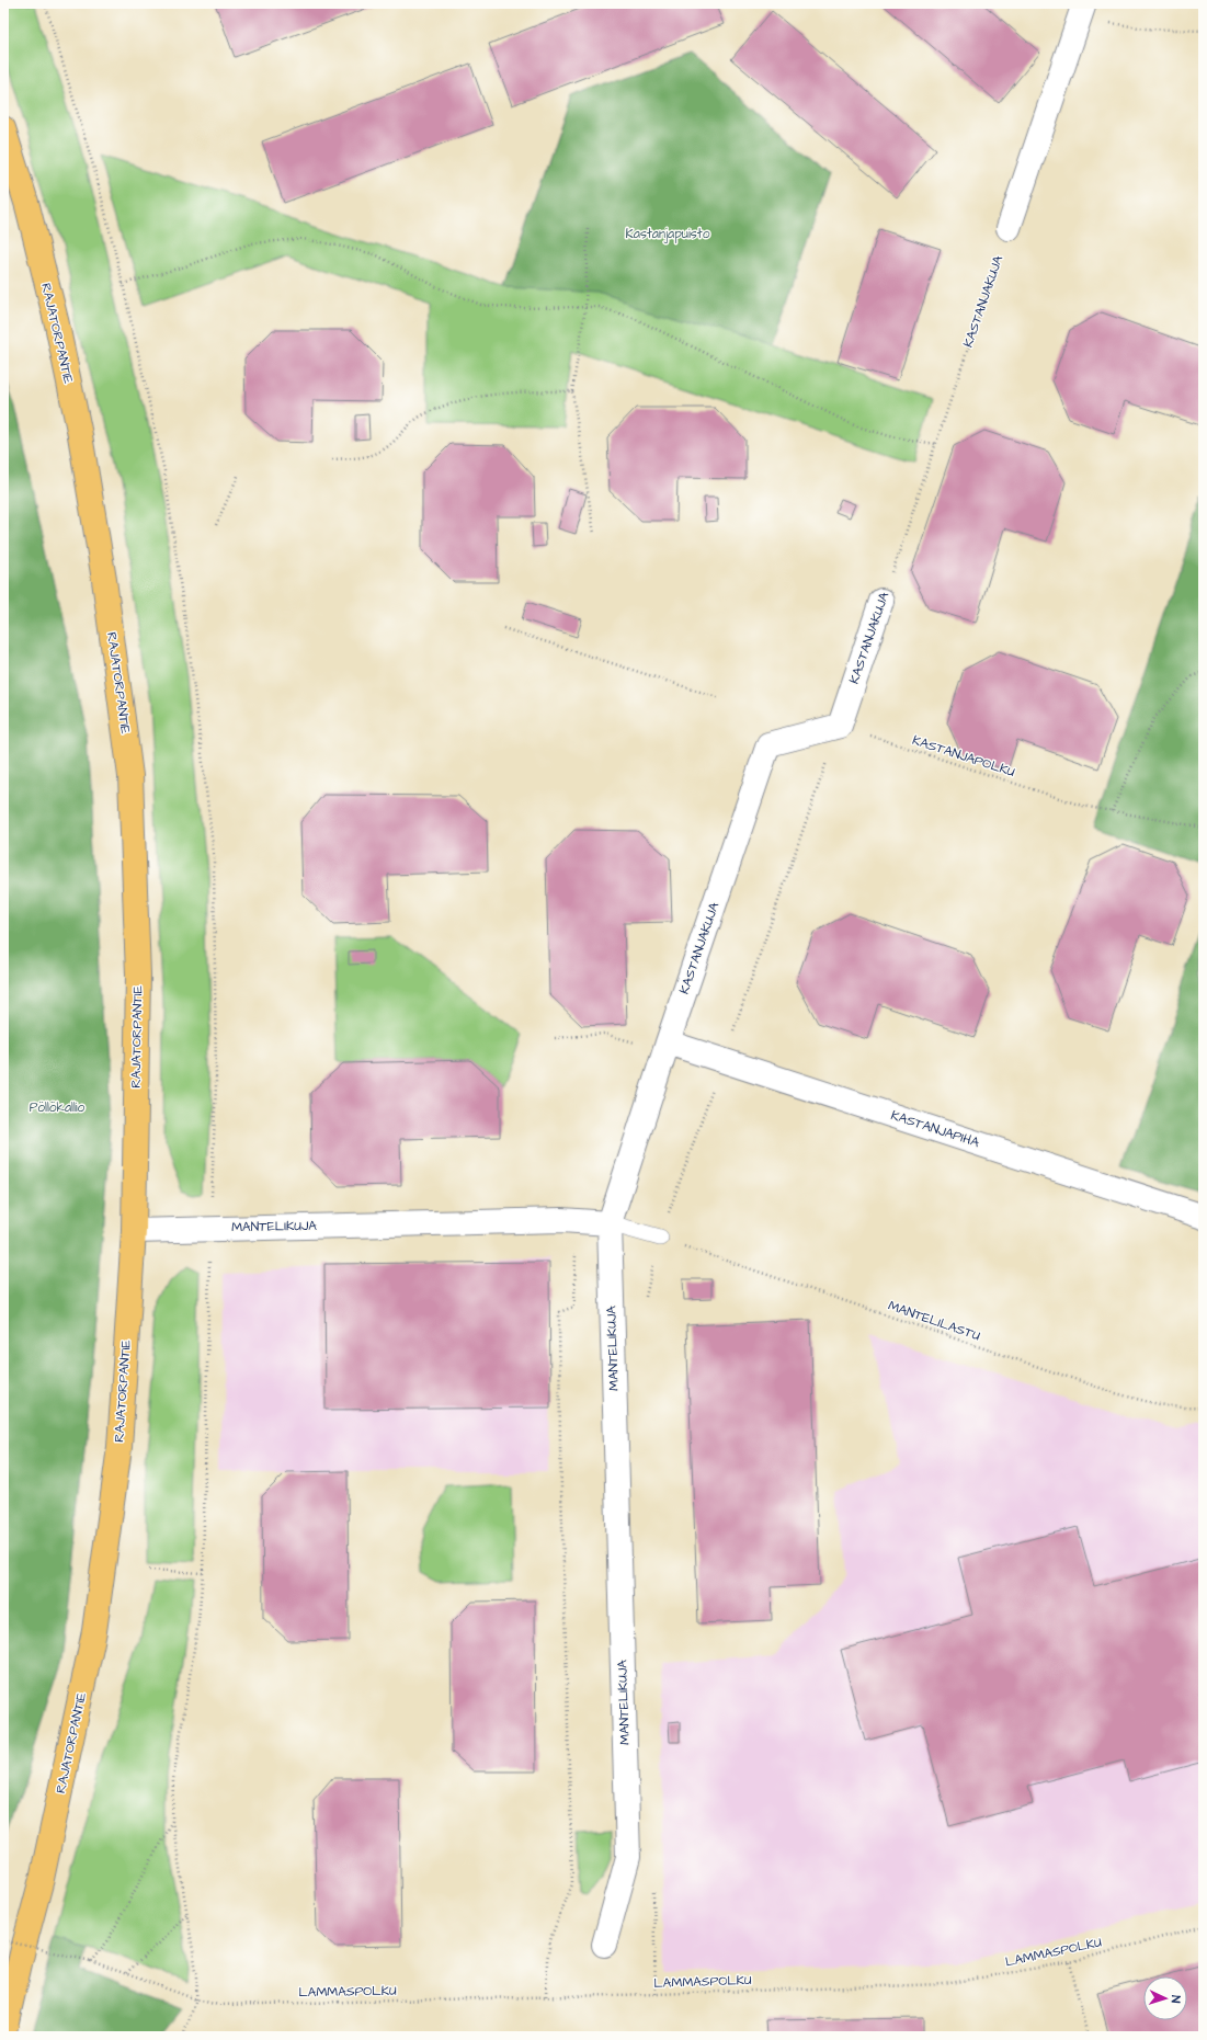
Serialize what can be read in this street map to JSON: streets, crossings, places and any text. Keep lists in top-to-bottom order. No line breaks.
{"streets":{"main road":["RAJATORPANTIE"],"street":["KASTANJAKUJA","KASTANJAPIHA","MANTELIKUJA"],"path":["KASTANJAPOLKU","MANTELILASTU","LAMMASPOLKU"]},"crossings":[["KASTANJAKUJA","KASTANJAPOLKU"],["KASTANJAKUJA","KASTANJAPIHA"],["KASTANJAKUJA","MANTELIKUJA"],["RAJATORPANTIE","MANTELIKUJA"],["RAJATORPANTIE","LAMMASPOLKU"]],"parks":["Kastanjapuisto","Pöllökallio"],"north":"right"}
